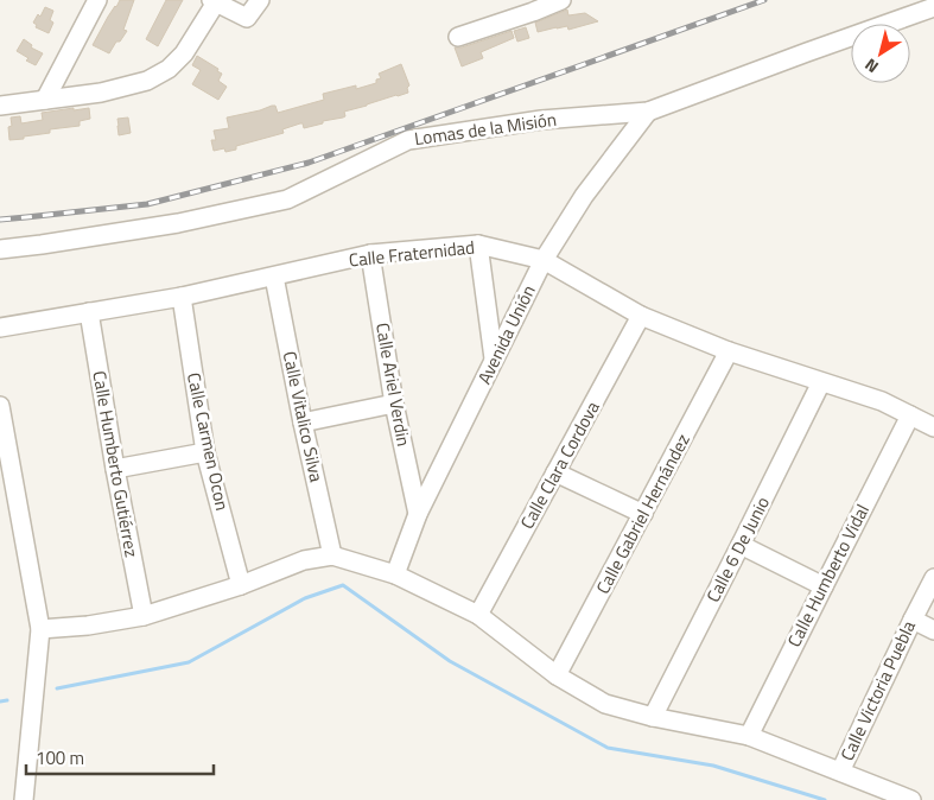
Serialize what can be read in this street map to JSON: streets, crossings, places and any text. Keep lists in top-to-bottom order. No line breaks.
{"streets":{"street":["Lomas de la Misión","Calle Fraternidad","Avenida Unión","Calle Ariel Verdin","Calle Vitalico Silva","Calle Carmen Ocon","Calle Humberto Gutiérrez","Calle Clara Cordova","Calle Gabriel Hernández","Calle 6 De Junio","Calle Humberto Vidal","Calle Victoria Puebla"]},"crossings":[["Lomas de la Misión","Avenida Unión"],["Calle Fraternidad","Avenida Unión"],["Calle Fraternidad","Calle Ariel Verdin"],["Calle Fraternidad","Calle Vitalico Silva"],["Calle Fraternidad","Calle Carmen Ocon"],["Calle Fraternidad","Calle Humberto Gutiérrez"],["Calle Fraternidad","Calle Clara Cordova"],["Calle Fraternidad","Calle Gabriel Hernández"],["Calle Fraternidad","Calle 6 De Junio"],["Calle Fraternidad","Calle Humberto Vidal"],["Avenida Unión","Calle Ariel Verdin"]],"scale_bar":"100 m","north":"bottom left"}
